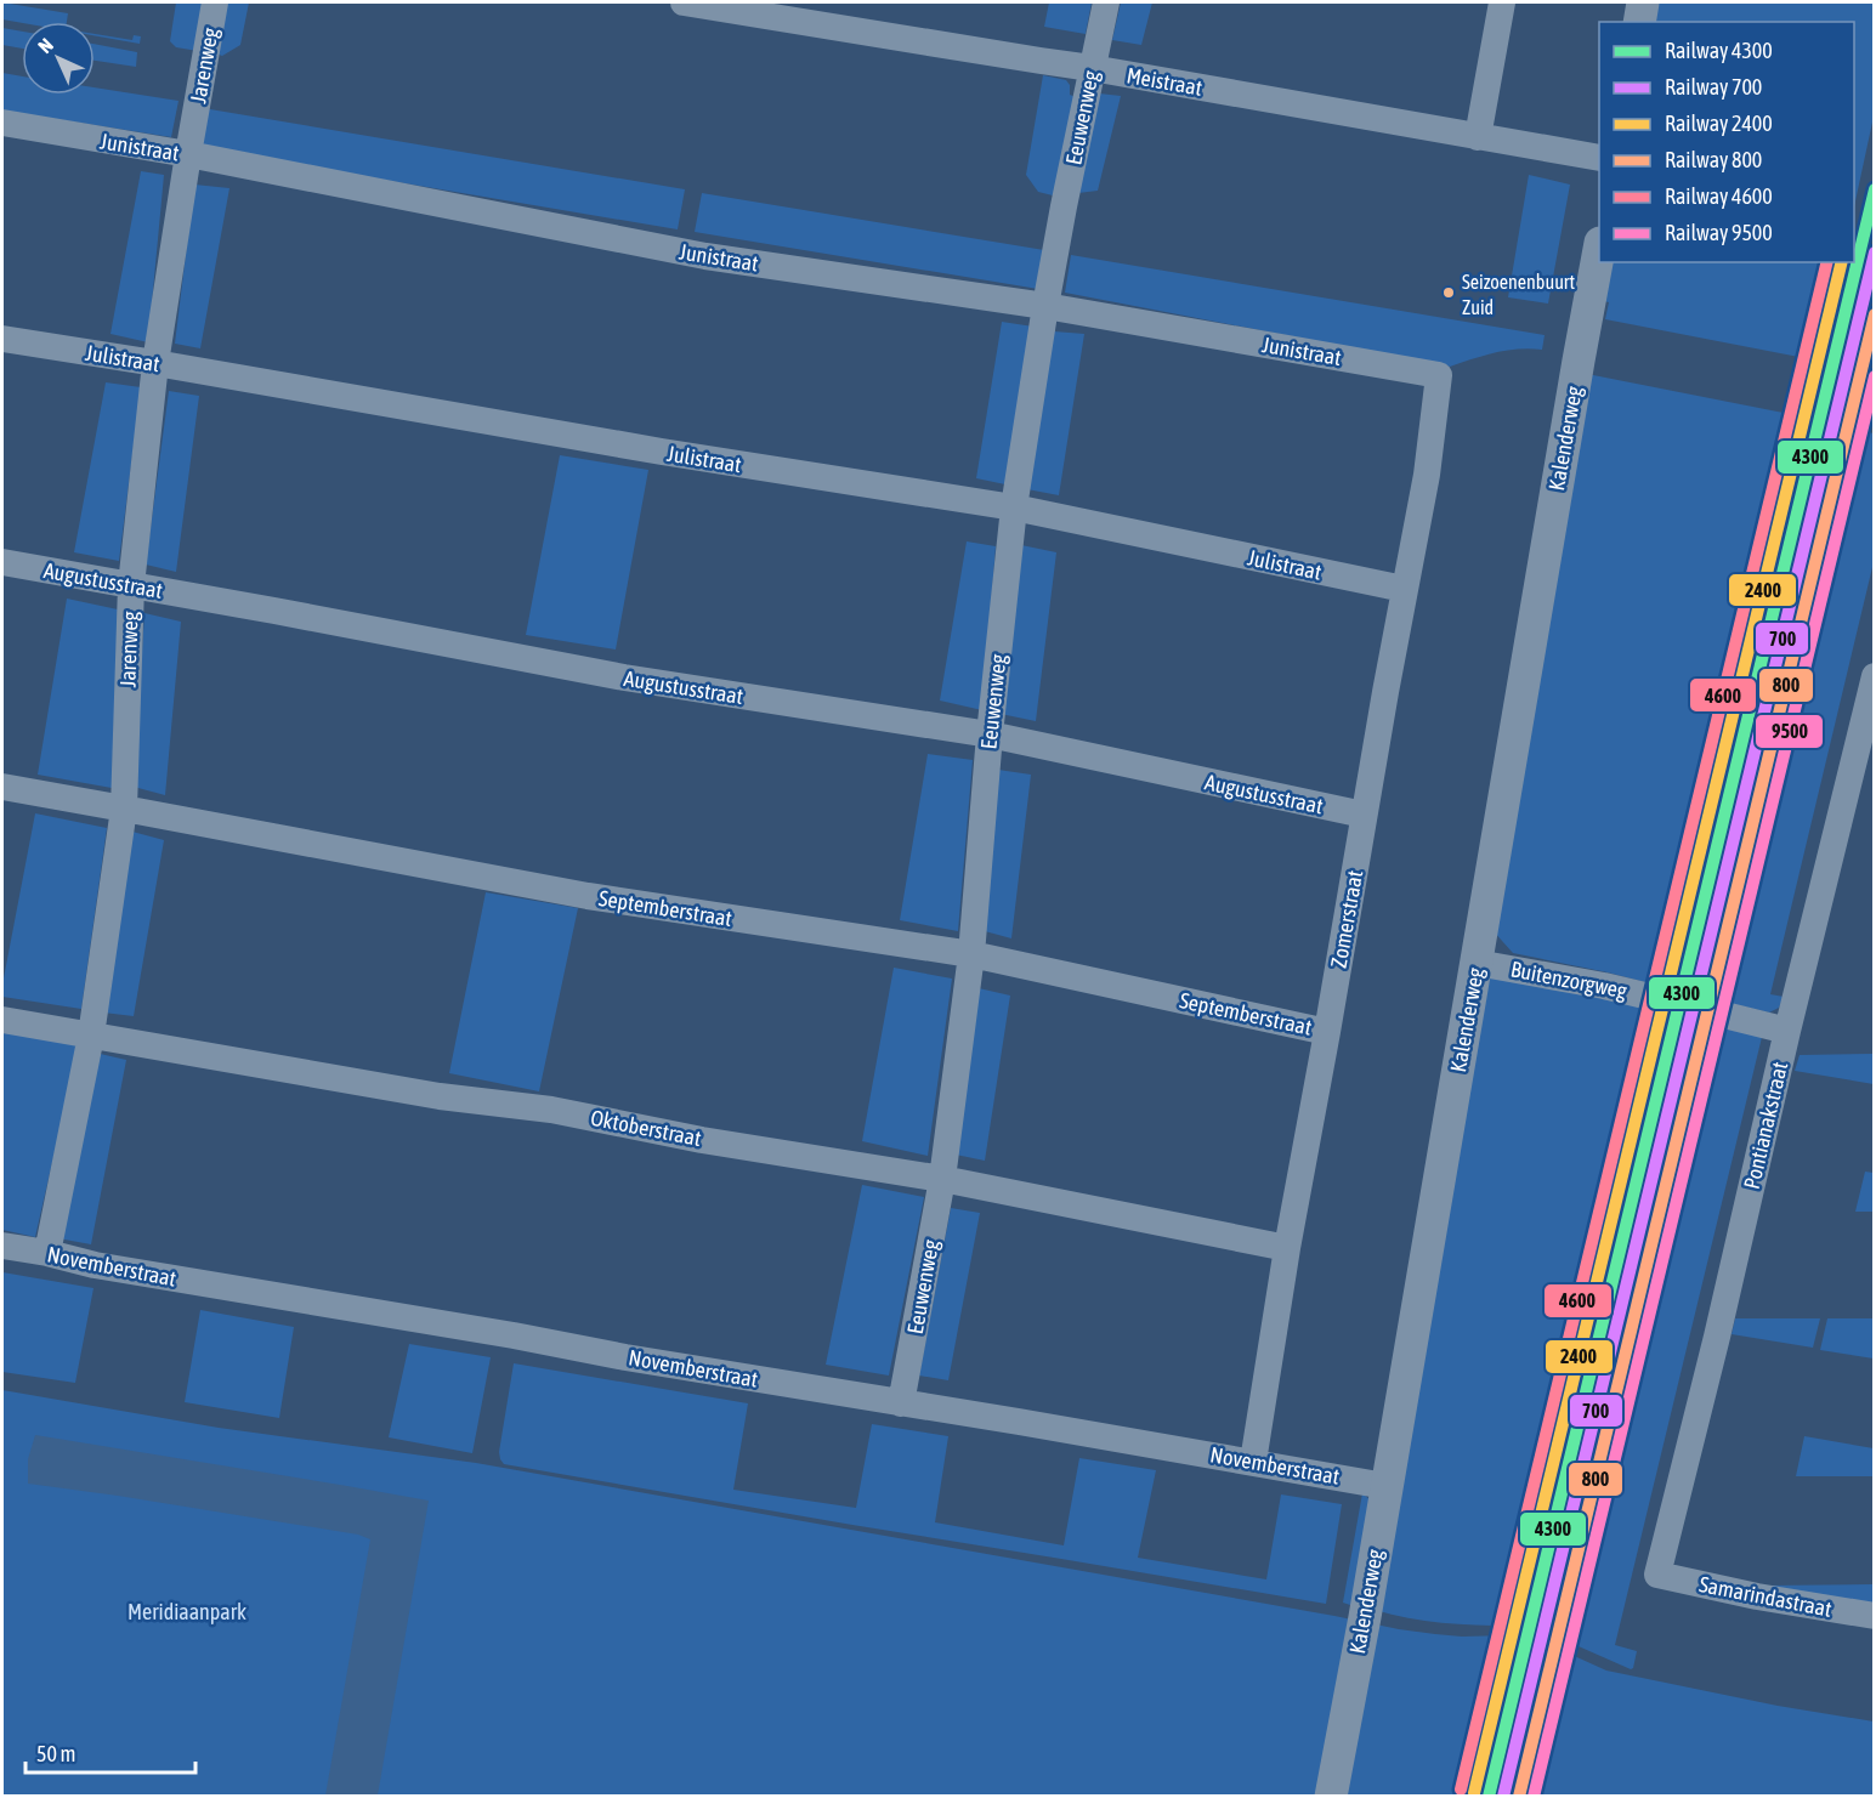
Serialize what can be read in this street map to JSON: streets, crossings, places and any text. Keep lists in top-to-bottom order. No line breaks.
{"streets":{"street":["Jarenweg","Meistraat","Eeuwenweg","Junistraat","Julistraat","Kalenderweg","Augustusstraat","Septemberstraat","Zomerstraat","Buitenzorgweg","Pontianakstraat","Oktoberstraat","Novemberstraat","Samarindastraat"]},"crossings":[["Jarenweg","Junistraat"],["Jarenweg","Julistraat"],["Jarenweg","Augustusstraat"],["Jarenweg","Septemberstraat"],["Jarenweg","Oktoberstraat"],["Jarenweg","Novemberstraat"],["Meistraat","Eeuwenweg"],["Eeuwenweg","Junistraat"],["Eeuwenweg","Julistraat"],["Eeuwenweg","Augustusstraat"],["Eeuwenweg","Septemberstraat"],["Eeuwenweg","Oktoberstraat"],["Eeuwenweg","Novemberstraat"],["Junistraat","Zomerstraat"],["Julistraat","Zomerstraat"],["Kalenderweg","Buitenzorgweg"],["Kalenderweg","Novemberstraat"],["Augustusstraat","Zomerstraat"],["Septemberstraat","Zomerstraat"],["Zomerstraat","Oktoberstraat"],["Zomerstraat","Novemberstraat"],["Pontianakstraat","Samarindastraat"]],"parks":["Meridiaanpark"],"places":["Seizoenenbuurt Zuid"],"lines":["rail line 4300","rail line 700","rail line 2400","rail line 4600","rail line 800","rail line 9500"],"legend":["Railway 4300","Railway 700","Railway 2400","Railway 800","Railway 4600","Railway 9500"],"scale_bar":"50 m","north":"top left"}
